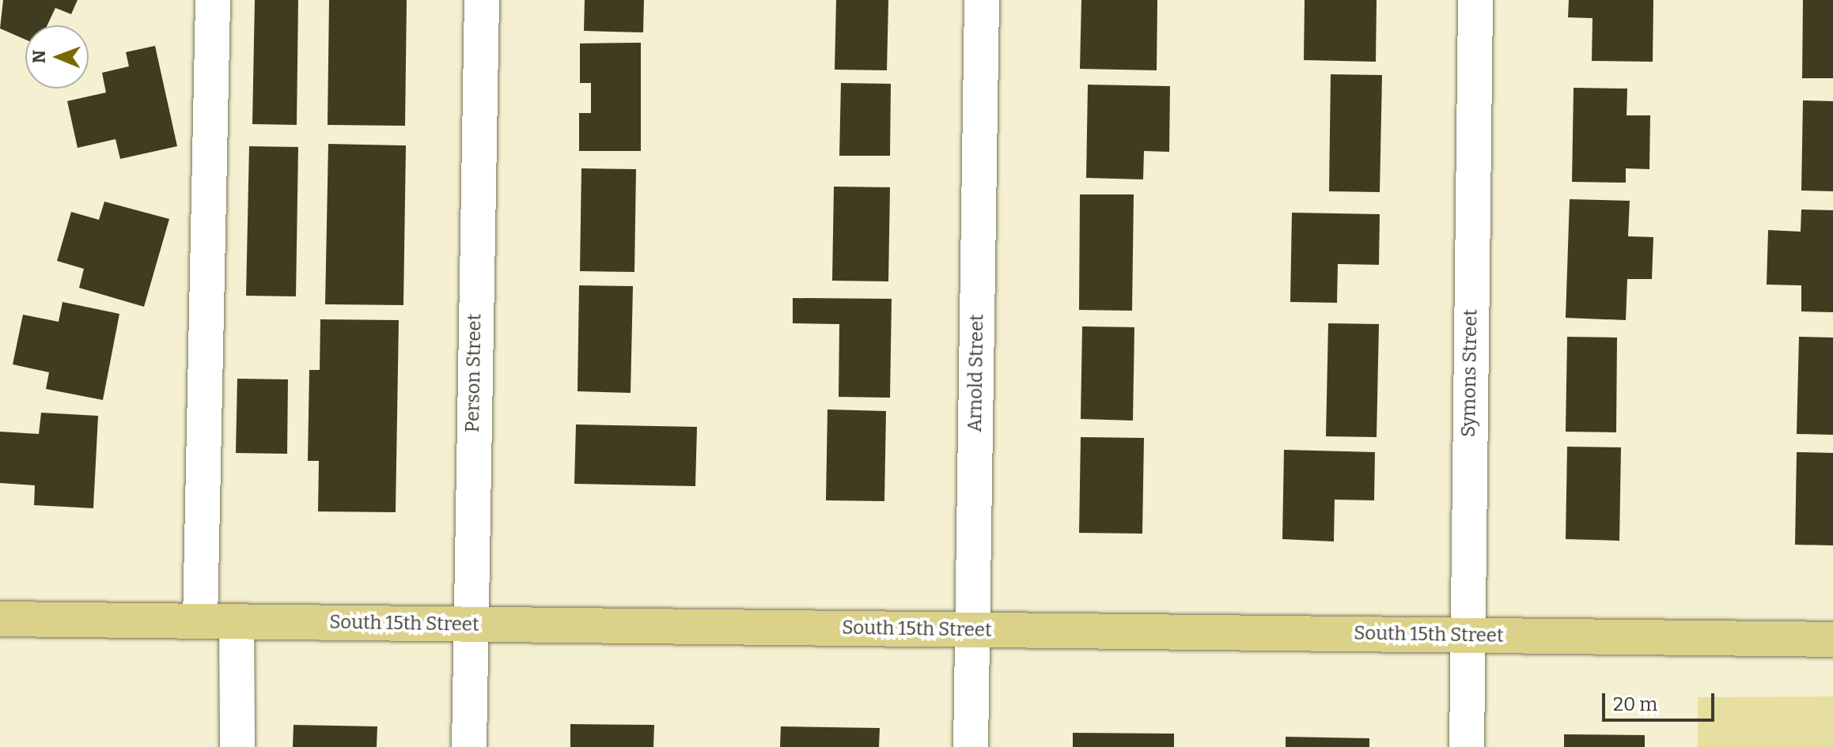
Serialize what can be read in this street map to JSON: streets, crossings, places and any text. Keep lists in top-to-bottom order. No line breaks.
{"streets":{"main road":["South 15th Street"],"street":["Person Street","Arnold Street","Symons Street"]},"crossings":[["Person Street","South 15th Street"],["Arnold Street","South 15th Street"],["Symons Street","South 15th Street"]],"scale_bar":"20 m","north":"left"}
